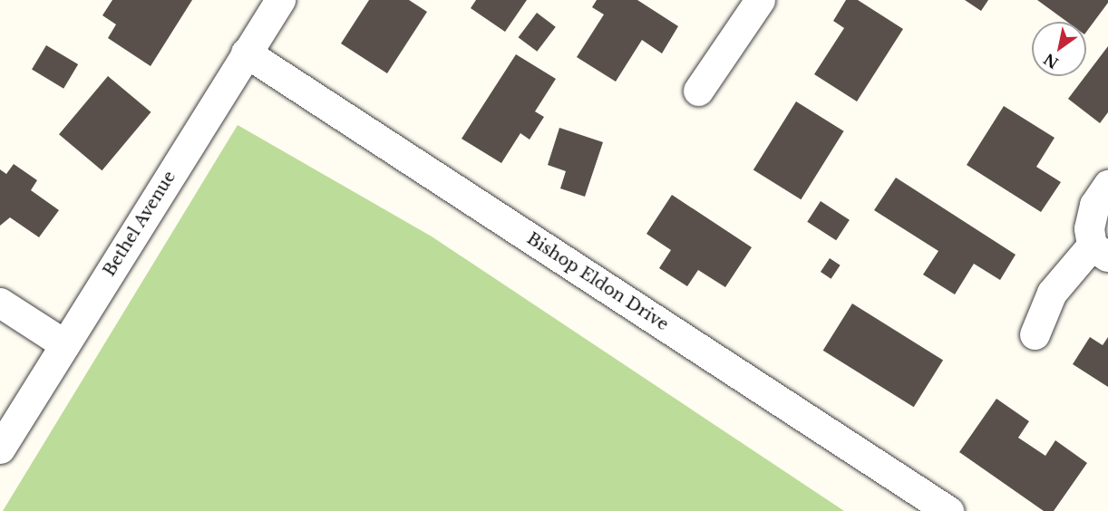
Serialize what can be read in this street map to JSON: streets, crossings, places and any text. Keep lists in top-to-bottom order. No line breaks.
{"streets":{"street":["Bethel Avenue","Bishop Eldon Drive"]},"crossings":[["Bethel Avenue","Bishop Eldon Drive"]],"north":"bottom left"}
